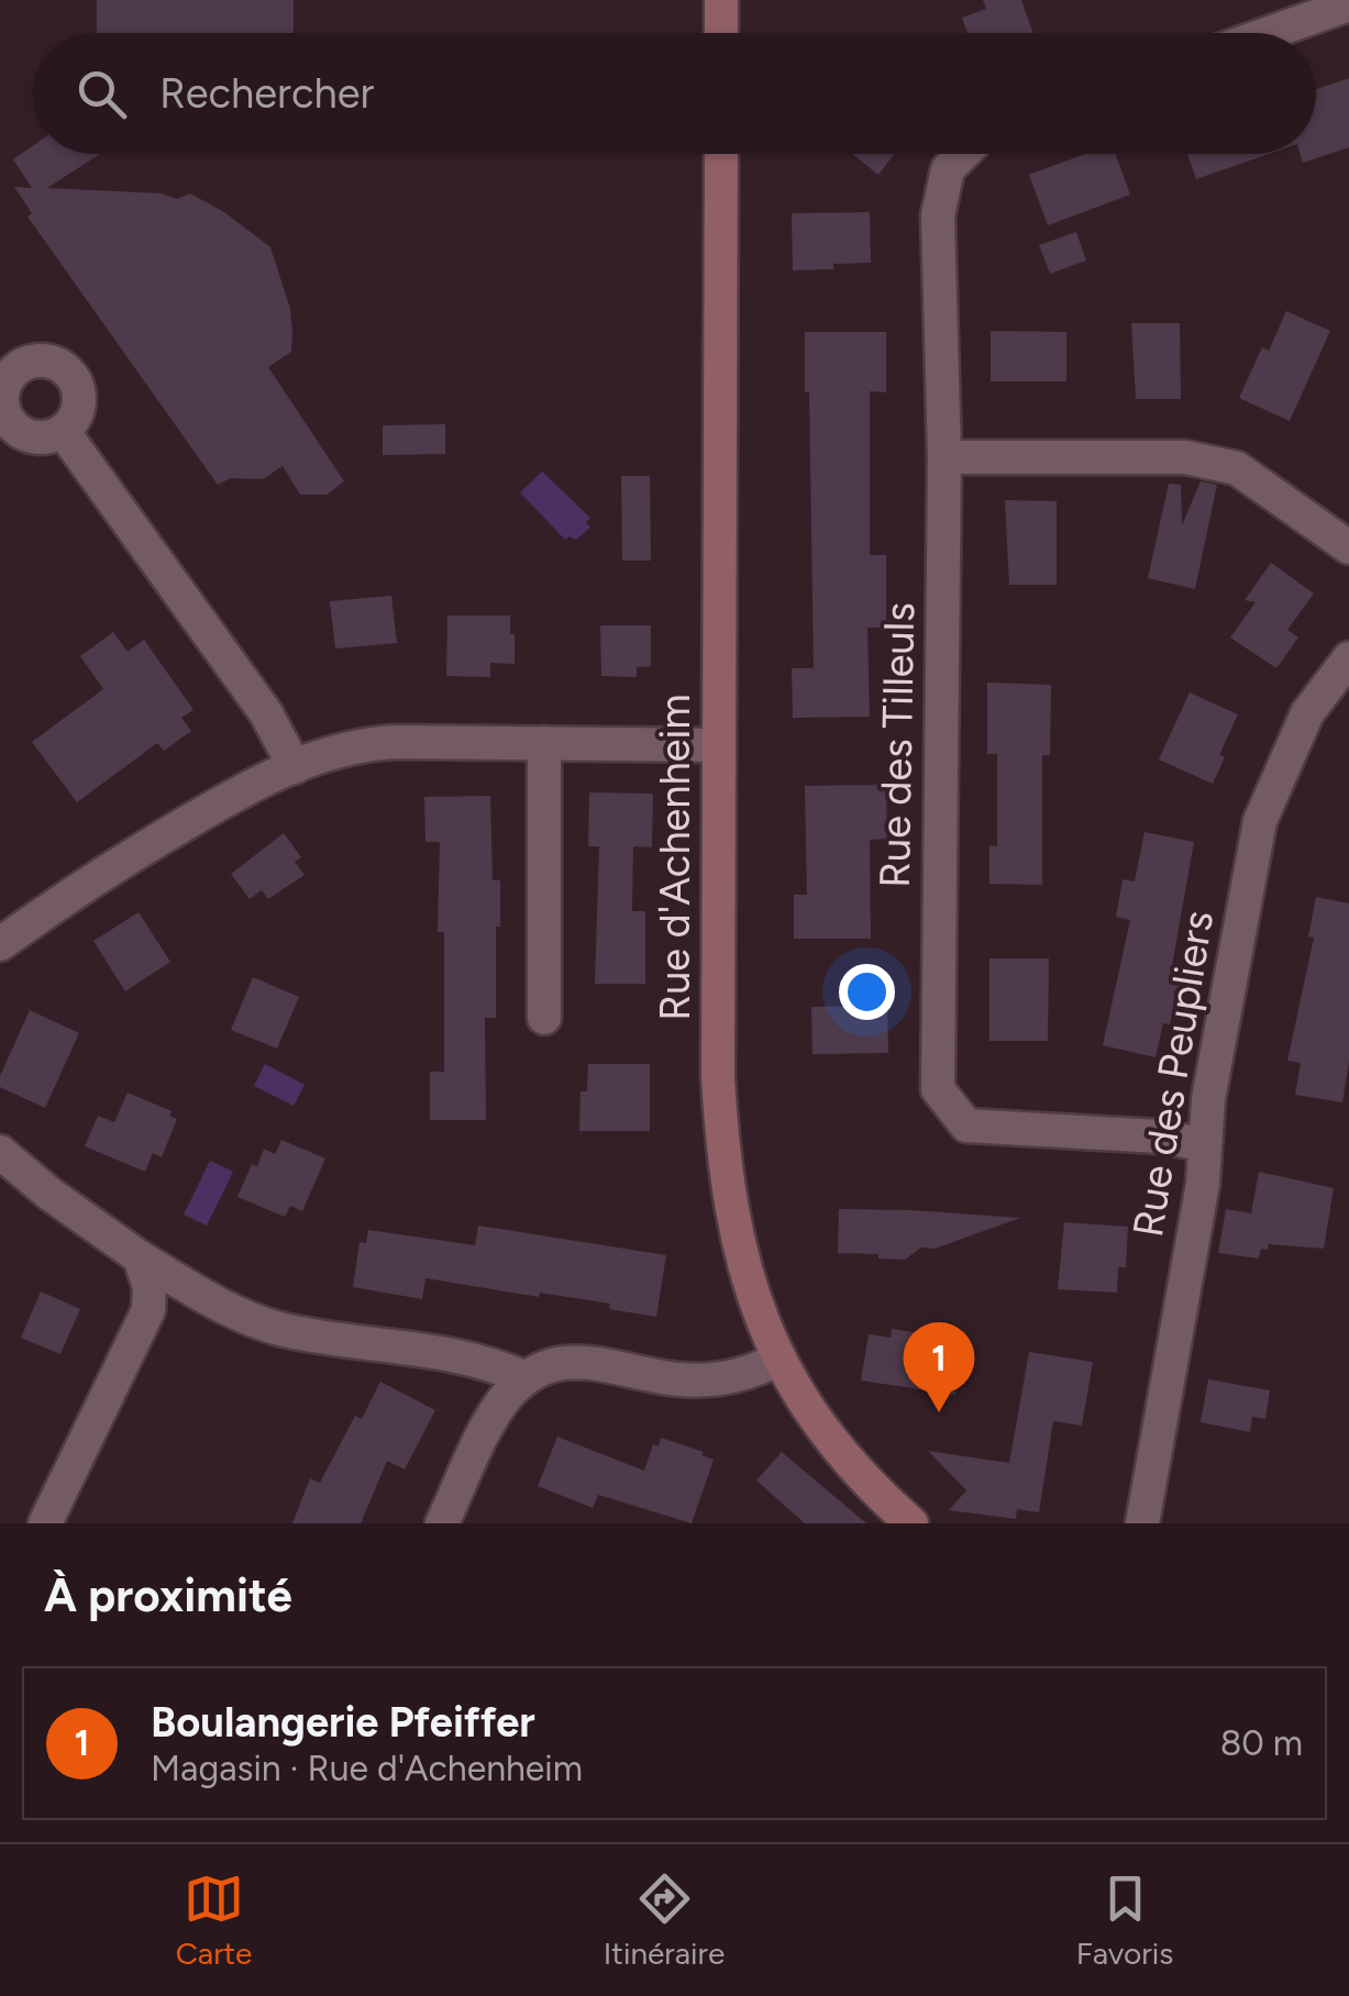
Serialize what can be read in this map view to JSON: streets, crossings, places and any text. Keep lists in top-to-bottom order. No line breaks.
{"streets":{"main road":["Rue d'Achenheim"],"street":["Rue des Tilleuls","Rue des Peupliers"]},"crossings":[["Rue des Tilleuls","Rue des Peupliers"]],"page":{"search":"Rechercher","pins":"1","heading":"À proximité","list":[{"mark":"1","name":"Boulangerie Pfeiffer","note":"Magasin · Rue d'Achenheim","value":"80 m"}],"nav":["Carte","Itinéraire","Favoris"]}}
